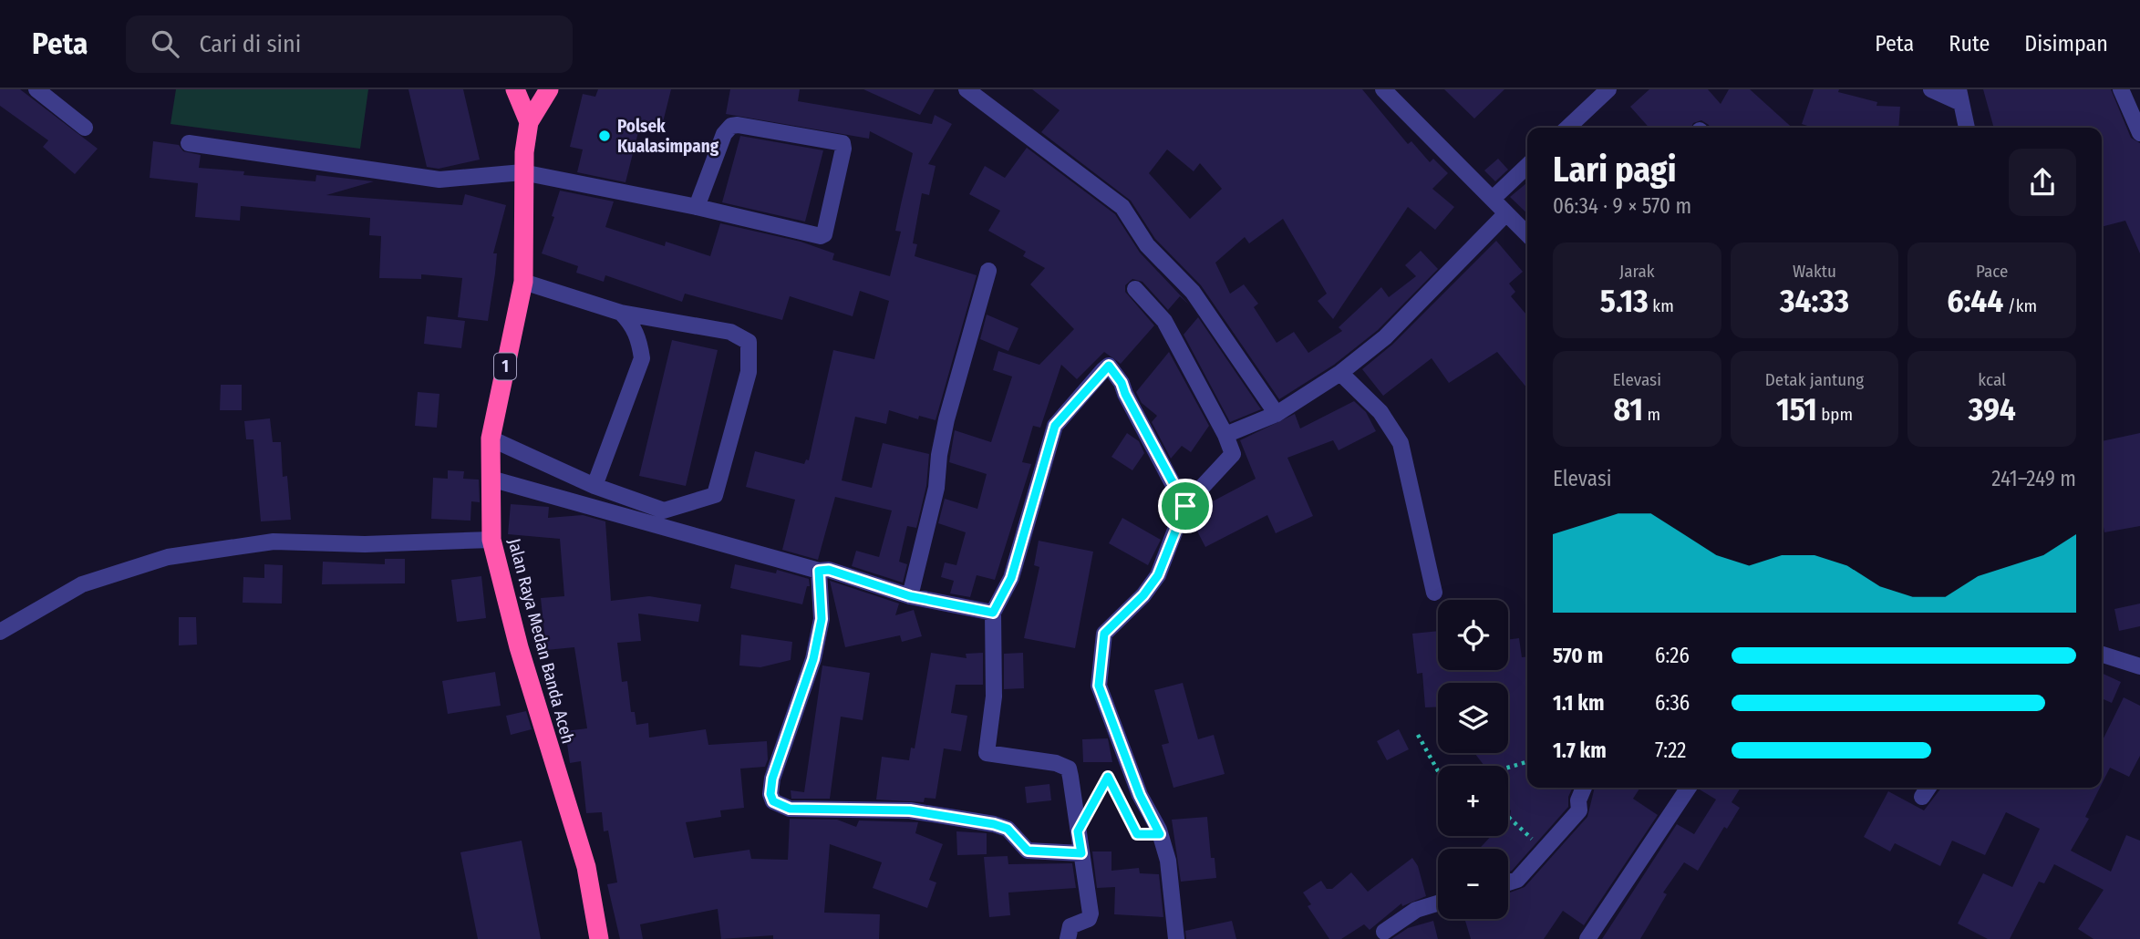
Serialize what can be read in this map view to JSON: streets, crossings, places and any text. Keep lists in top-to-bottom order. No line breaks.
{"streets":{"highway":["1","Jalan Raya Medan Banda Aceh"]},"places":["Polsek Kualasimpang"],"page":{"header":"Peta","search":"Cari di sini","nav":["Peta","Rute","Disimpan"],"heading":["Lari pagi","06:34 · 9 × 570 m"],"stats":[["Jarak","5.13 km"],["Waktu","34:33"],["Pace","6:44 /km"],["Elevasi","81 m"],["Detak jantung","151 bpm"],["kcal","394"]],"chart":["Elevasi","241–249 m"],"map_buttons":["+","−"],"list":[{"name":"570 m","note":"6:26"},{"name":"1.1 km","note":"6:36"},{"name":"1.7 km","note":"7:22"}]}}
